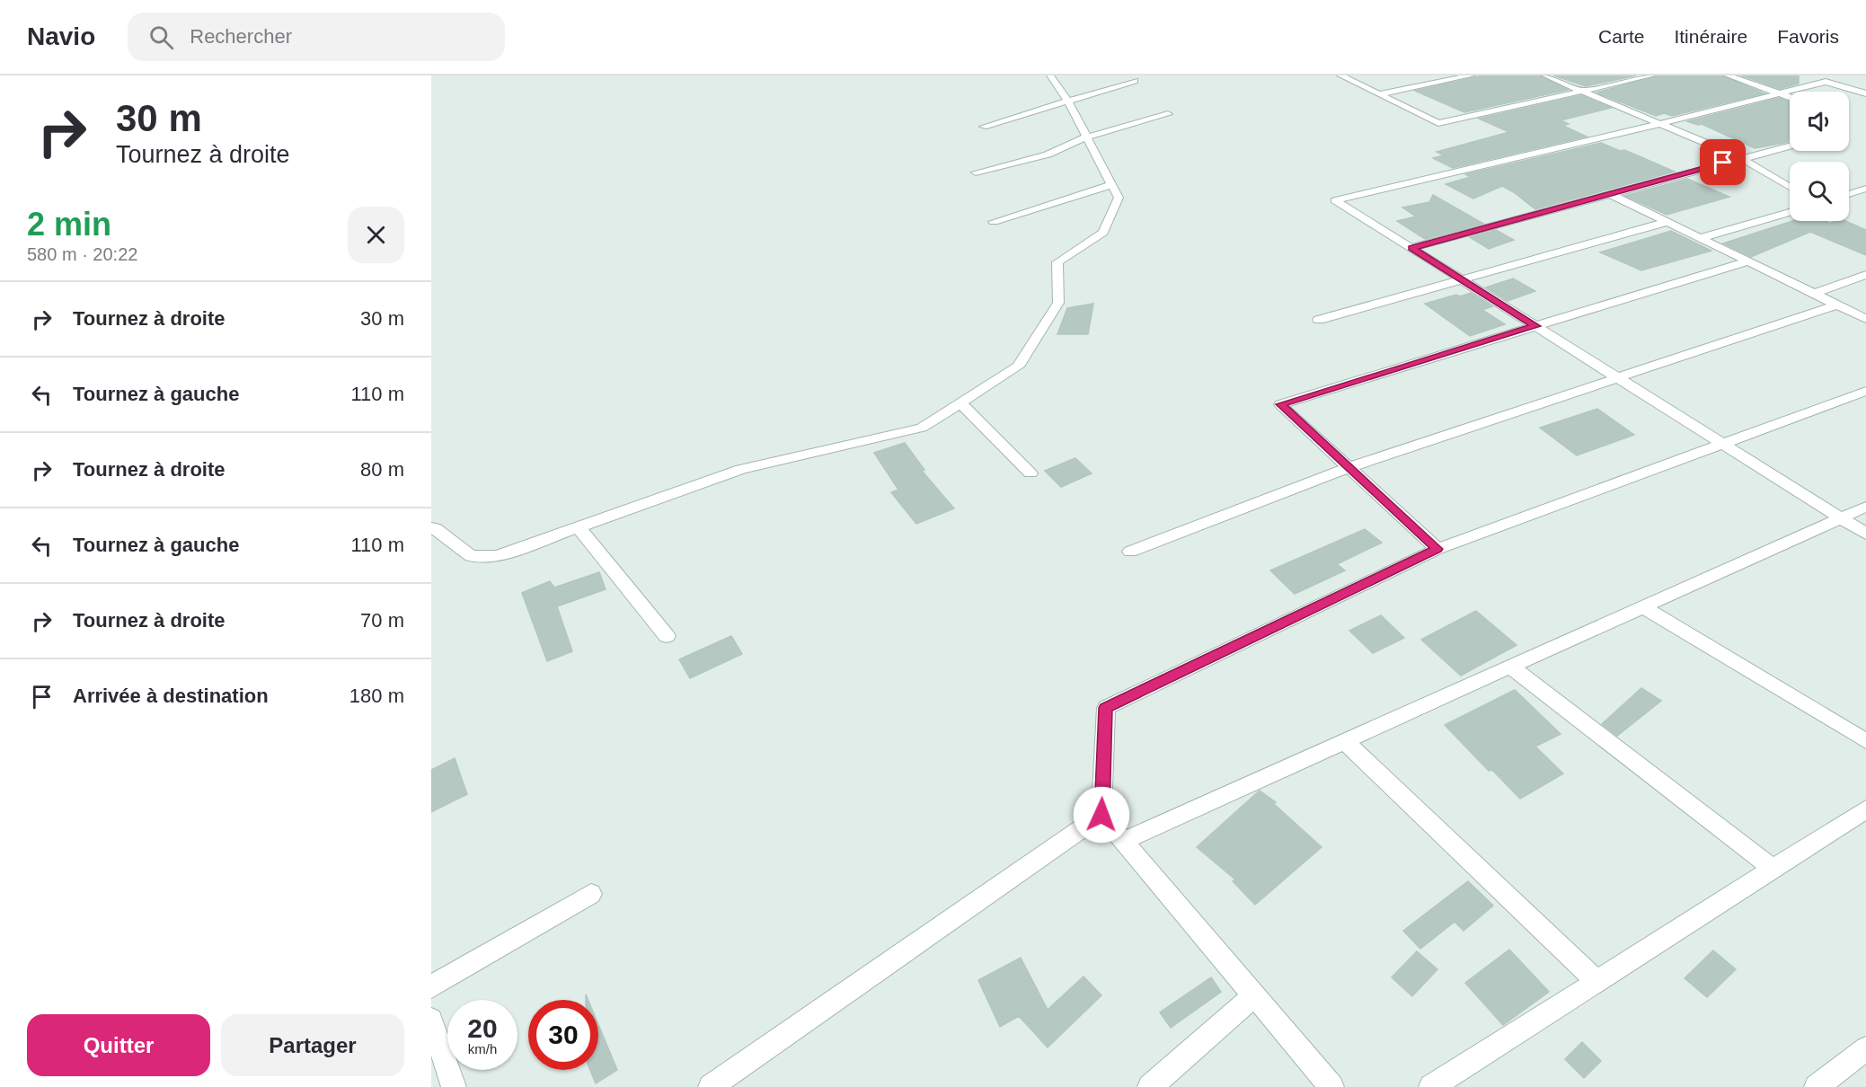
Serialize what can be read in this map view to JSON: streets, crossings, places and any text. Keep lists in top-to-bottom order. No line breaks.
{"page":{"header":"Navio","search":"Rechercher","nav":["Carte","Itinéraire","Favoris"],"turn":["30 m","Tournez à droite"],"heading":["2 min","580 m · 20:22"],"list":[{"name":"Tournez à droite","value":"30 m"},{"name":"Tournez à gauche","value":"110 m"},{"name":"Tournez à droite","value":"80 m"},{"name":"Tournez à gauche","value":"110 m"},{"name":"Tournez à droite","value":"70 m"},{"name":"Arrivée à destination","value":"180 m"}],"speed":"20 km/h","limit":"30","buttons":["Quitter","Partager"]}}
